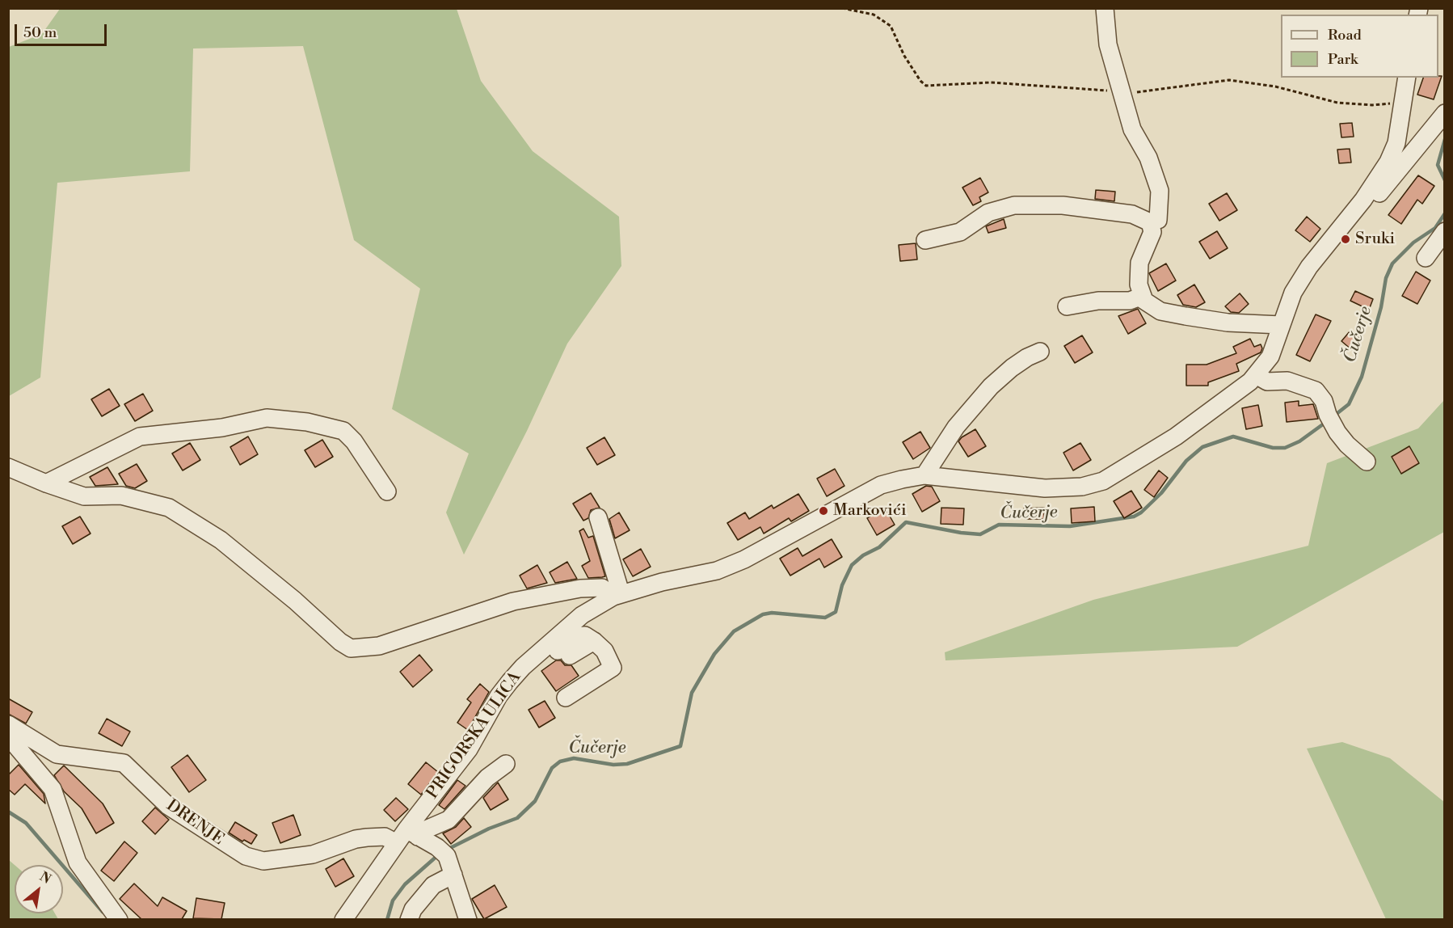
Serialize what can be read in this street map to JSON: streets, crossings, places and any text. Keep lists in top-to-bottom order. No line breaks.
{"streets":{"street":["PRIGORSKA ULICA","DRENJE"]},"crossings":[["PRIGORSKA ULICA","DRENJE"]],"water":["Čučerje"],"places":["Sruki","Markovići"],"legend":["Road","Park"],"scale_bar":"50 m","north":"top right"}
